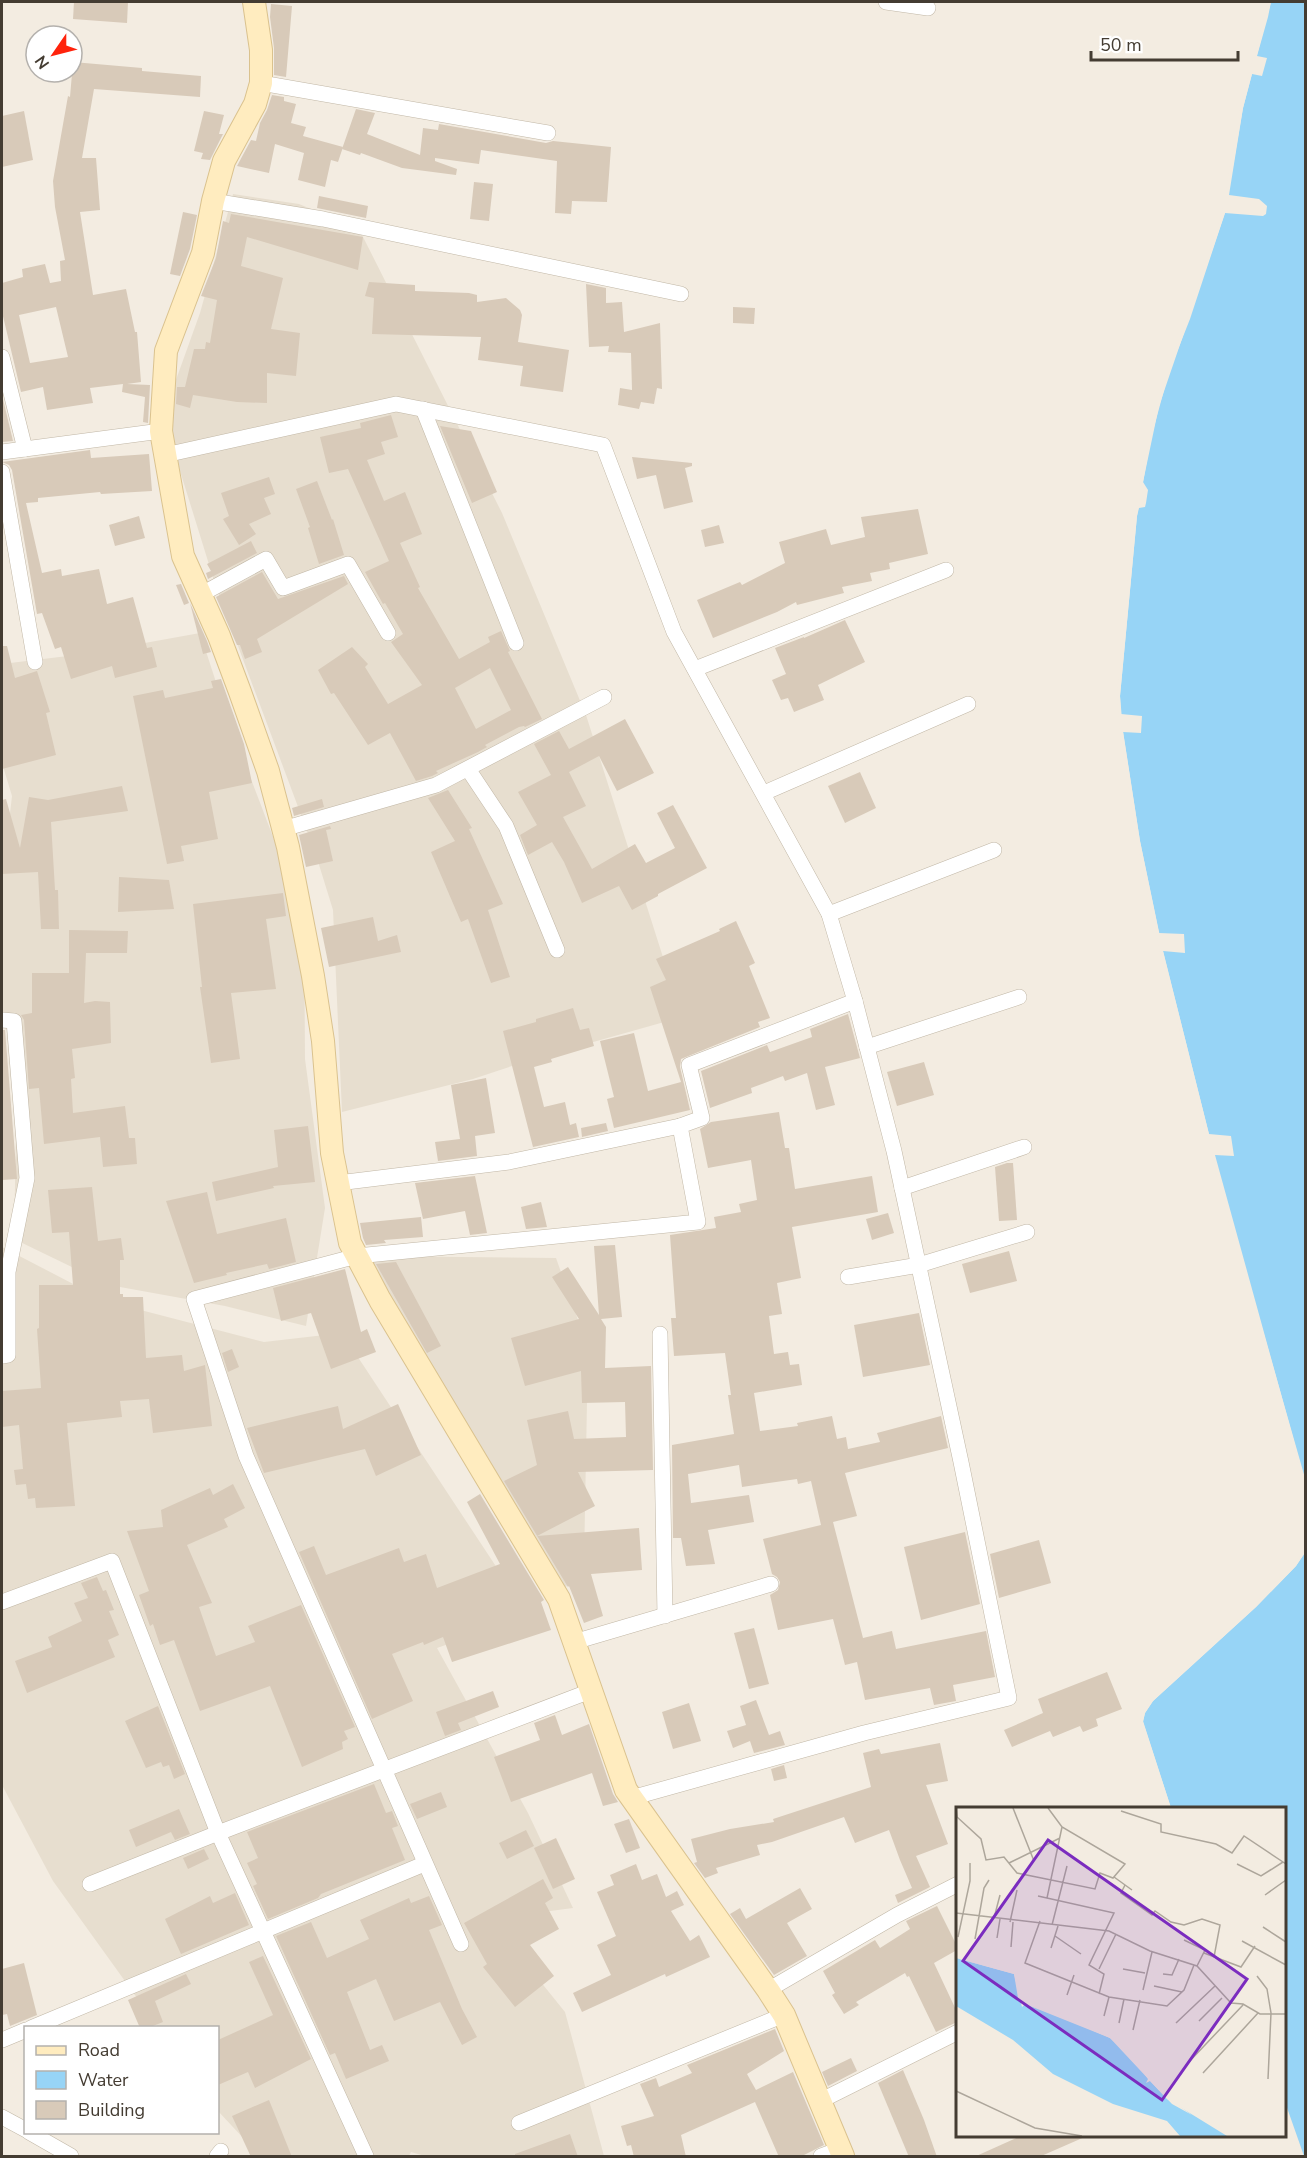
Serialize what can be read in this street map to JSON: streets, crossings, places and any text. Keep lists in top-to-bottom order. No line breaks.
{"legend":["Road","Water","Building"],"scale_bar":"50 m","north":"bottom left"}
